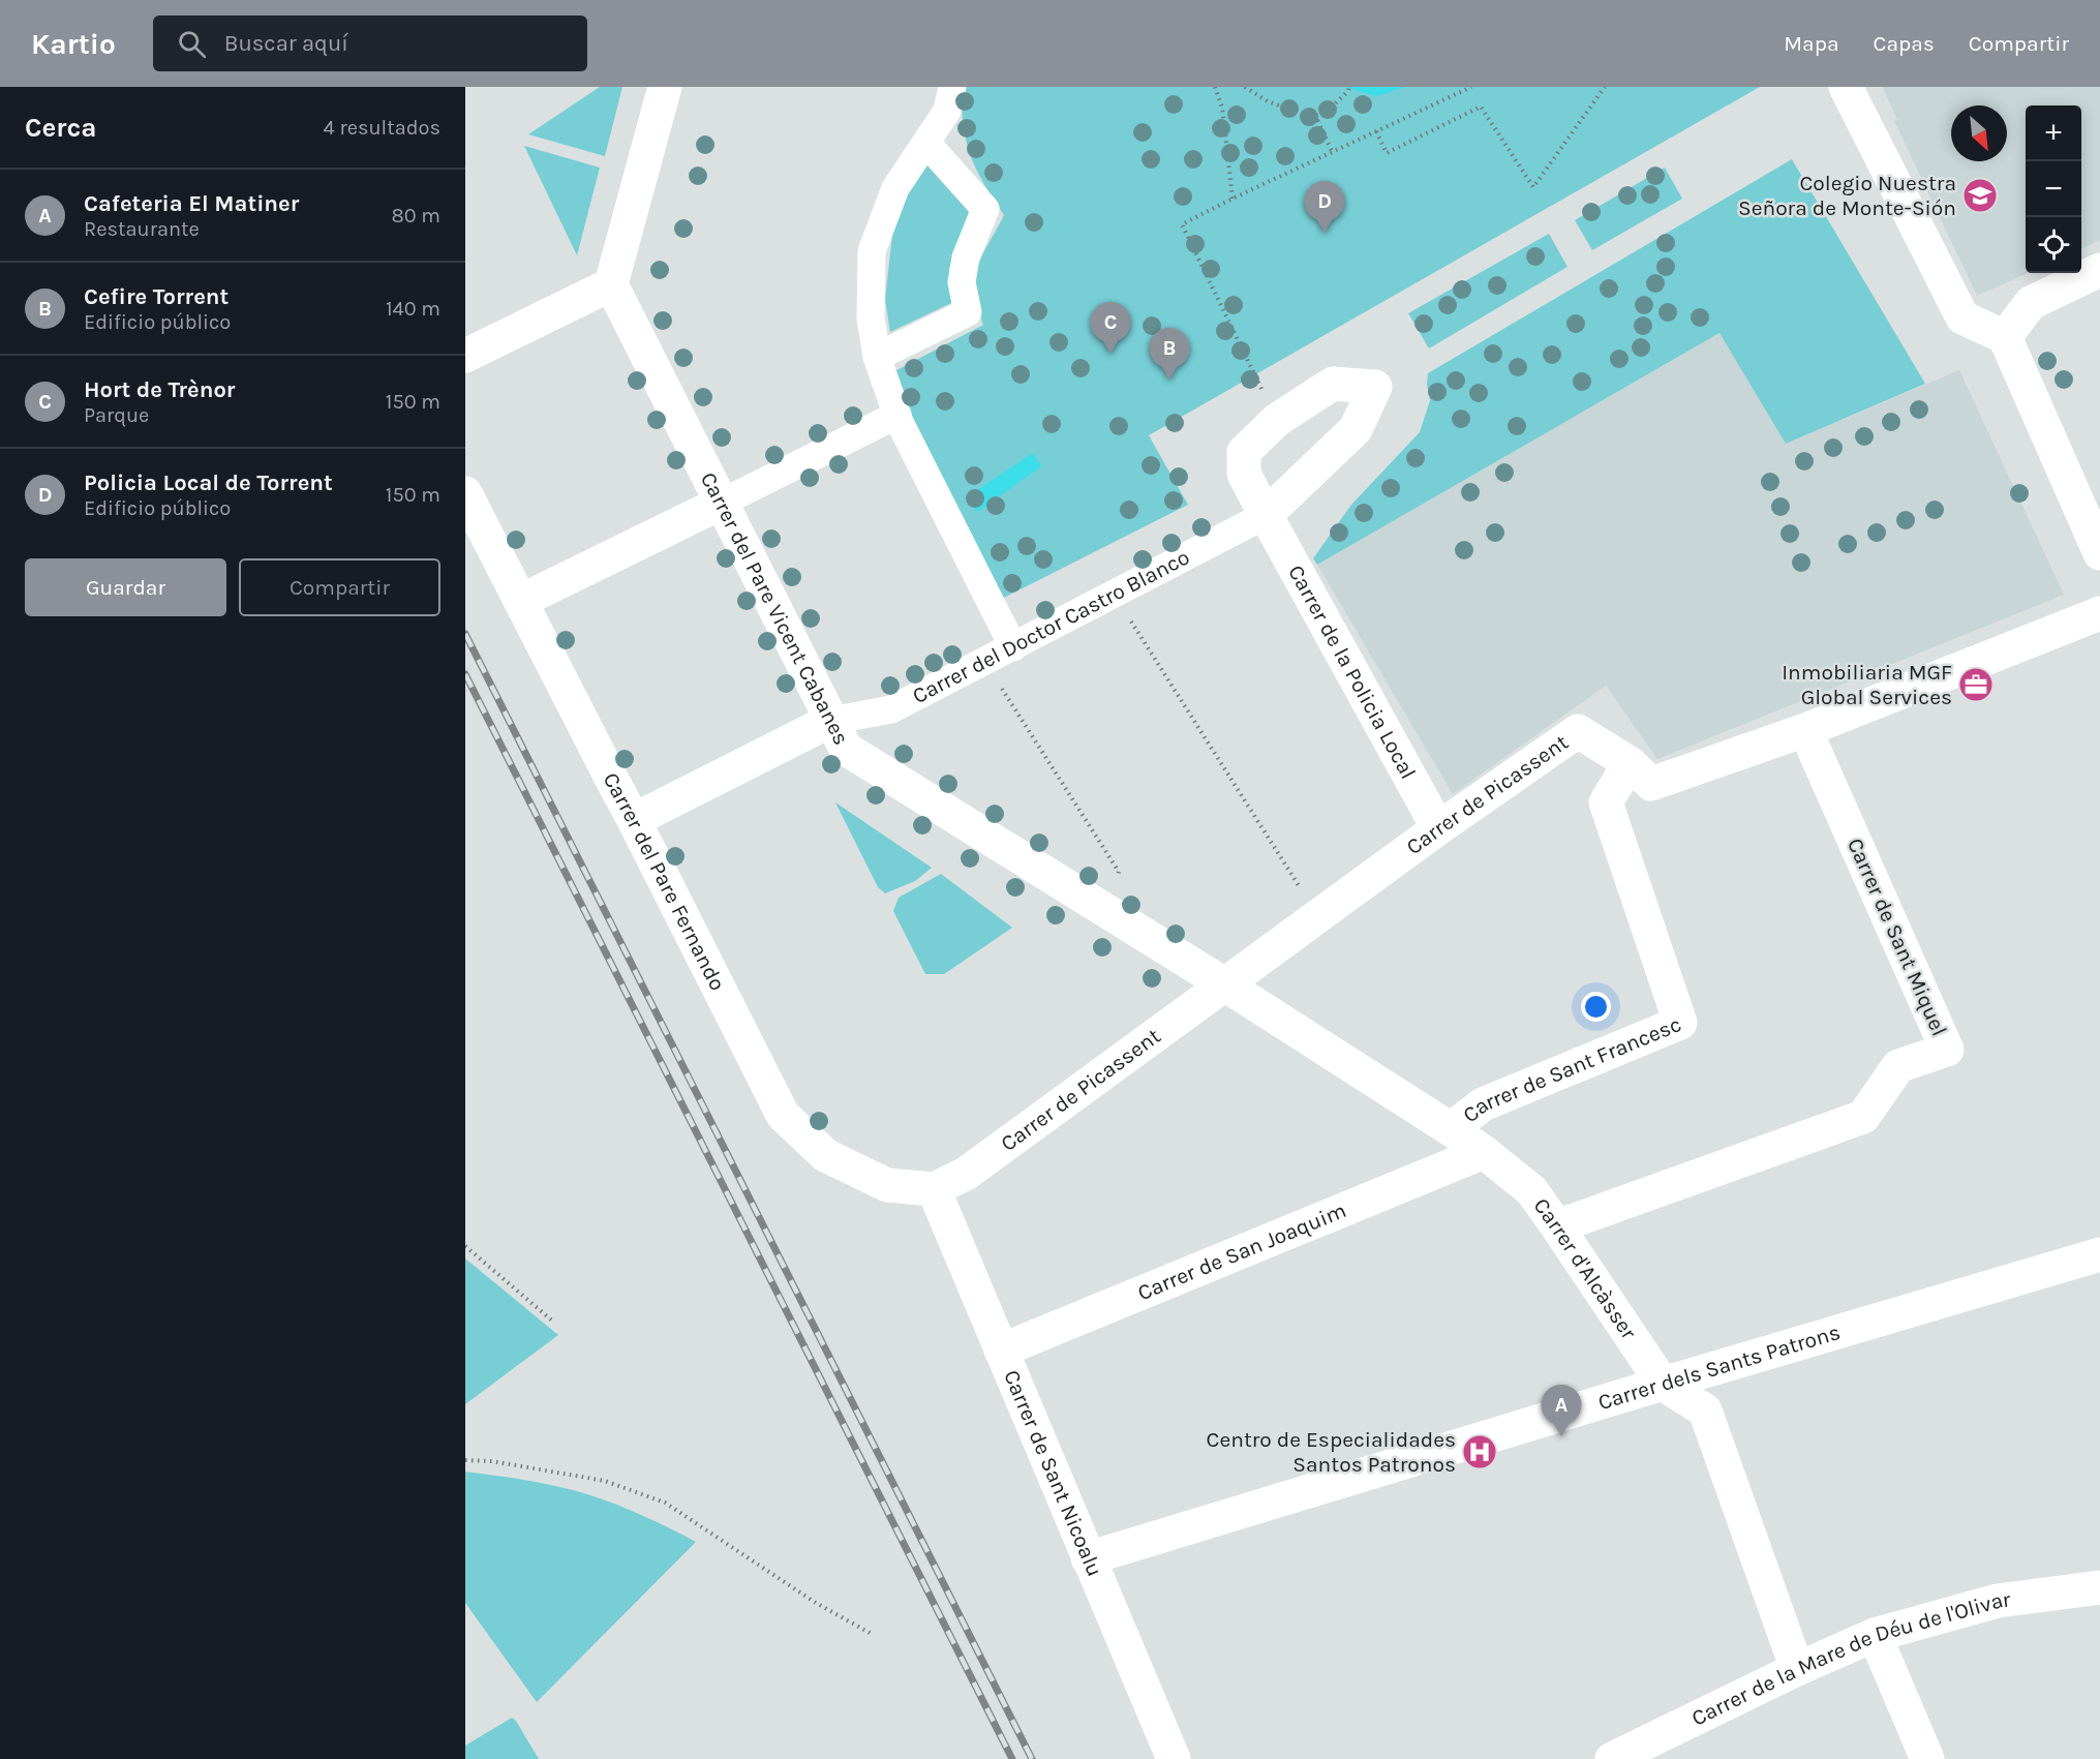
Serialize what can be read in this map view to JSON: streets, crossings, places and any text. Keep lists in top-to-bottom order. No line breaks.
{"streets":{"street":["Carrer del Pare Vicent Cabanes","Carrer del Doctor Castro Blanco","Carrer de la Policia Local","Carrer de Picassent","Carrer del Pare Fernando","Carrer de Sant Miquel","Carrer de Sant Francesc","Carrer de San Joaquim","Carrer d'Alcàsser","Carrer dels Sants Patrons","Carrer de Sant Nicoalu","Carrer de la Mare de Déu de l'Olivar"]},"crossings":[["Carrer del Pare Vicent Cabanes","Carrer del Doctor Castro Blanco"],["Carrer del Pare Vicent Cabanes","Carrer de Picassent"],["Carrer del Pare Vicent Cabanes","Carrer d'Alcàsser"],["Carrer del Doctor Castro Blanco","Carrer de la Policia Local"],["Carrer de la Policia Local","Carrer de Picassent"],["Carrer de Picassent","Carrer del Pare Fernando"],["Carrer de Picassent","Carrer de Sant Miquel"],["Carrer de Picassent","Carrer de Sant Francesc"],["Carrer de Picassent","Carrer d'Alcàsser"],["Carrer de Picassent","Carrer de Sant Nicoalu"],["Carrer del Pare Fernando","Carrer de Sant Nicoalu"],["Carrer de Sant Miquel","Carrer d'Alcàsser"],["Carrer de Sant Francesc","Carrer d'Alcàsser"],["Carrer de San Joaquim","Carrer d'Alcàsser"],["Carrer de San Joaquim","Carrer de Sant Nicoalu"],["Carrer d'Alcàsser","Carrer dels Sants Patrons"],["Carrer d'Alcàsser","Carrer de la Mare de Déu de l'Olivar"],["Carrer dels Sants Patrons","Carrer de Sant Nicoalu"]],"places":{"school or university":["Colegio Nuestra Señora de Monte-Sión"],"office":["Inmobiliaria MGF Global Services"],"hospital":["Centro de Especialidades Santos Patronos"]},"north":"bottom right","page":{"header":"Kartio","search":"Buscar aquí","nav":["Mapa","Capas","Compartir"],"heading":["Cerca","4 resultados"],"map_buttons":["+","−"],"list":[{"mark":"A","name":"Cafeteria El Matiner","note":"Restaurante","value":"80 m"},{"mark":"B","name":"Cefire Torrent","note":"Edificio público","value":"140 m"},{"mark":"C","name":"Hort de Trènor","note":"Parque","value":"150 m"},{"mark":"D","name":"Policia Local de Torrent","note":"Edificio público","value":"150 m"}],"pins":["D","C","B","A"],"buttons":["Guardar","Compartir"]}}
